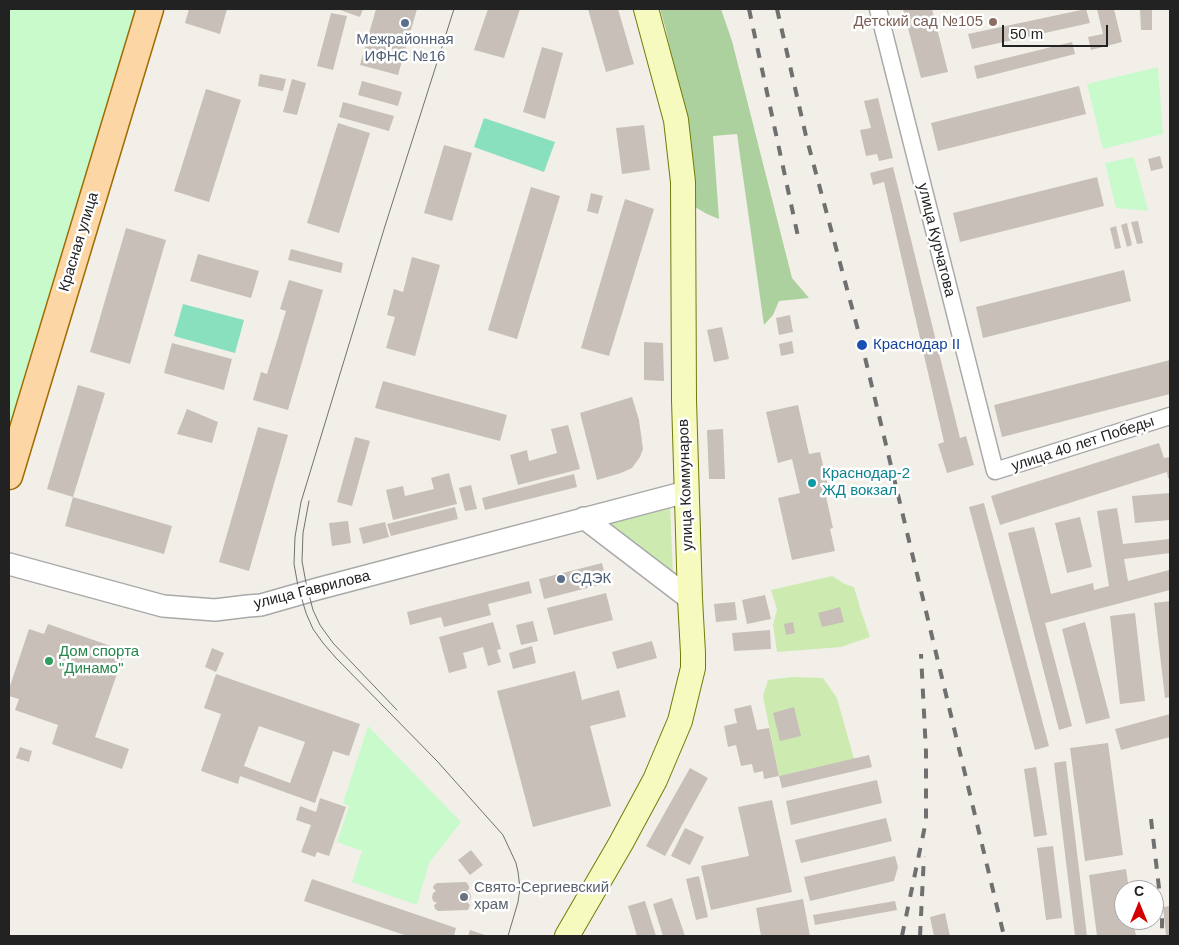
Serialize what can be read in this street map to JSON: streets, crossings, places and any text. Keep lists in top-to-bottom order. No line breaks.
{"streets":{"main road":["Красная улица","улица Коммунаров"],"street":["улица Курчатова","улица 40 лет Победы","улица Гаврилова"]},"crossings":[["улица Курчатова","улица 40 лет Победы"],["улица Коммунаров","улица Гаврилова"]],"places":["Детский сад №105","Межрайонная ИФНС №16","Краснодар II","Краснодар-2 ЖД вокзал","СДЭК","Дом спорта \"Динамо\"","Свято-Сергиевский храм"],"scale_bar":"50 m","north":"top"}
